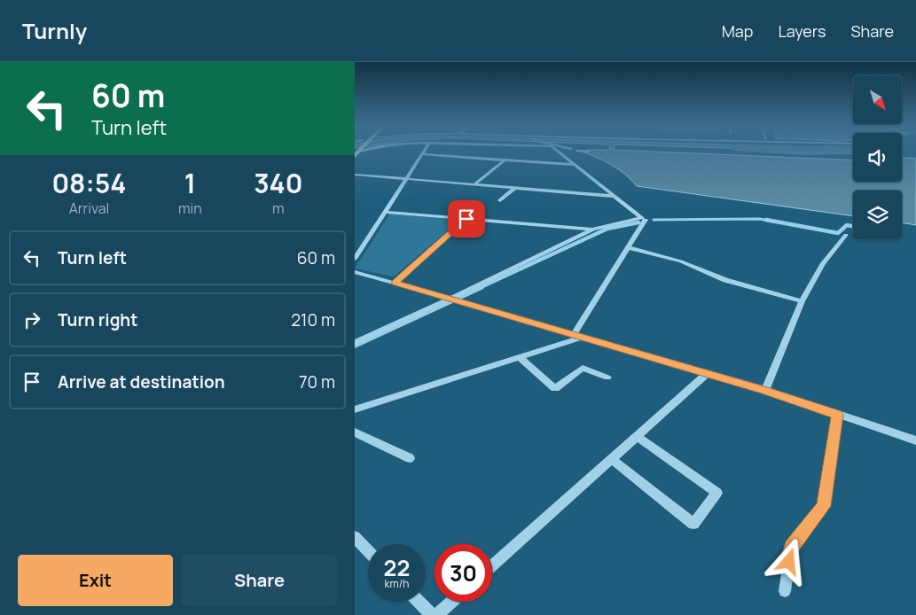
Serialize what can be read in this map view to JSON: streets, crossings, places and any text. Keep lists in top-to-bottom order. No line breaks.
{"north":"bottom right","page":{"header":"Turnly","nav":["Map","Layers","Share"],"turn":["60 m","Turn left"],"eta":["08:54","Arrival","1","min","340","m"],"list":[{"name":"Turn left","value":"60 m"},{"name":"Turn right","value":"210 m"},{"name":"Arrive at destination","value":"70 m"}],"speed":"22 km/h","limit":"30","buttons":["Exit","Share"]}}
